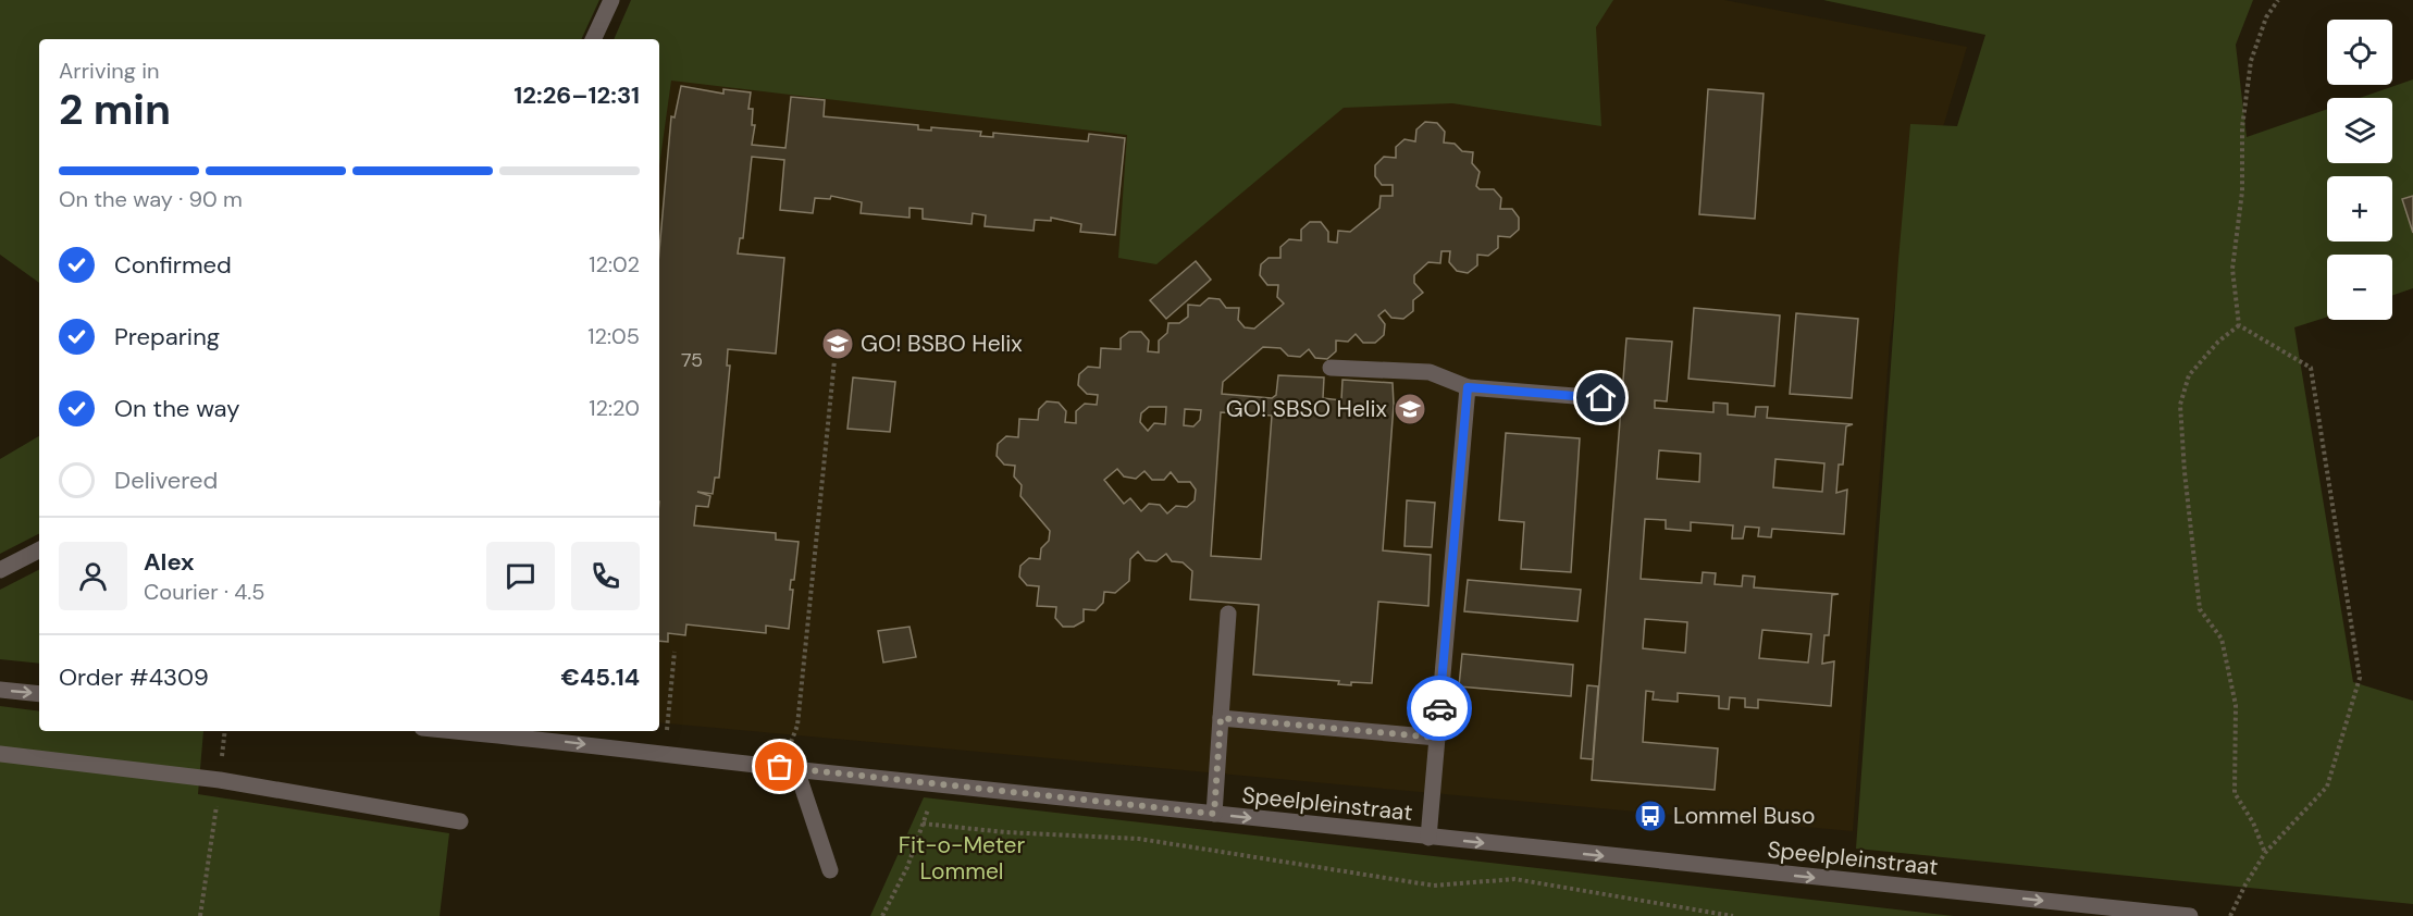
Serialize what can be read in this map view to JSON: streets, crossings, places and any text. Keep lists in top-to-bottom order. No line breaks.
{"streets":{"street":["Speelpleinstraat"]},"one_way":["Speelpleinstraat"],"parks":["Fit-o-Meter Lommel"],"places":{"school or university":["GO! BSBO Helix","GO! SBSO Helix"],"bus stop":["Lommel Buso"]},"house_numbers":["75"],"page":{"map_buttons":["+","−"],"heading":["2 min","Arriving in","12:26–12:31"],"panel":["Alex","Courier · 4.5","Order #4309","€45.14"],"bar":"On the way · 90 m","list":[["Confirmed","12:02"],["Preparing","12:05"],["On the way","12:20"],"Delivered"]}}
